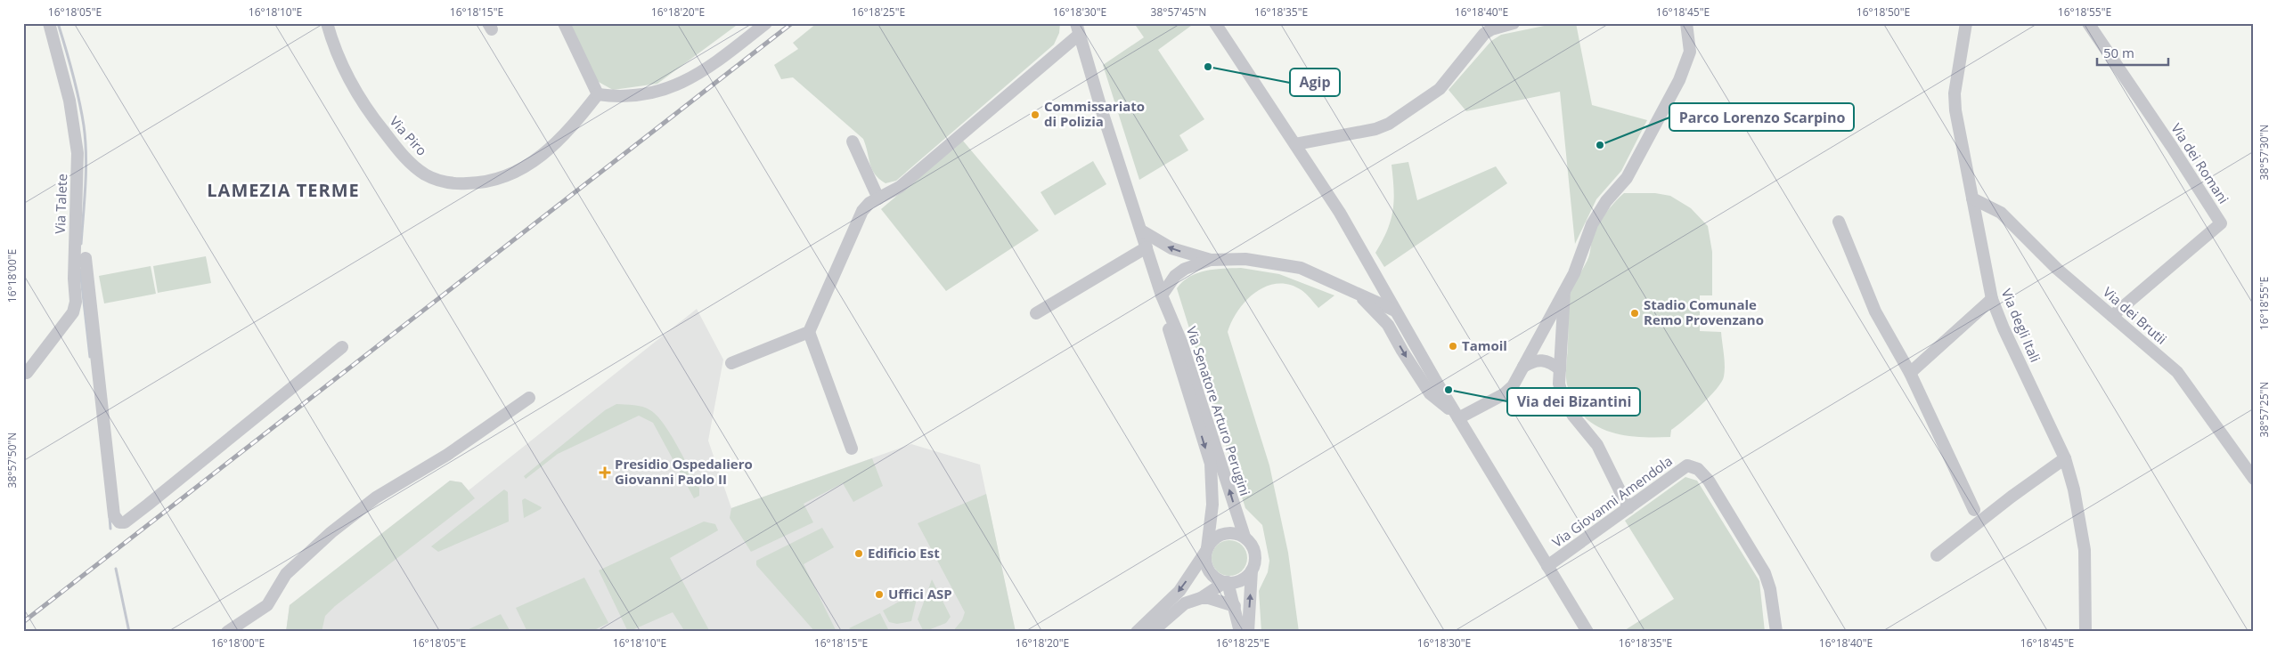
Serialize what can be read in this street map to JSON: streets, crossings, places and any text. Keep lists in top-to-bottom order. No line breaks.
{"streets":{"street":["Via Piro","Via dei Romani","Via Talete","Via dei Brutii","Via degli Itali","Via Senatore Arturo Perugini","Via Giovanni Amendola"]},"crossings":[["Via dei Romani","Via dei Brutii"],["Via dei Brutii","Via degli Itali"]],"districts":["LAMEZIA TERME"],"places":{"other":["Agip","Commissariato di Polizia","Parco Lorenzo Scarpino","Stadio Comunale Remo Provenzano","Tamoil","Via dei Bizantini","Edificio Est","Uffici ASP"],"health":["Presidio Ospedaliero Giovanni Paolo II"]},"scale_bar":"50 m","coordinates":["16°18'05\"E","16°18'10\"E","16°18'15\"E","16°18'20\"E","16°18'25\"E","16°18'30\"E","38°57'45\"N","16°18'35\"E","16°18'40\"E","16°18'45\"E","16°18'50\"E","16°18'55\"E","38°57'30\"N","16°18'00\"E","38°57'25\"N","38°57'50\"N"]}
